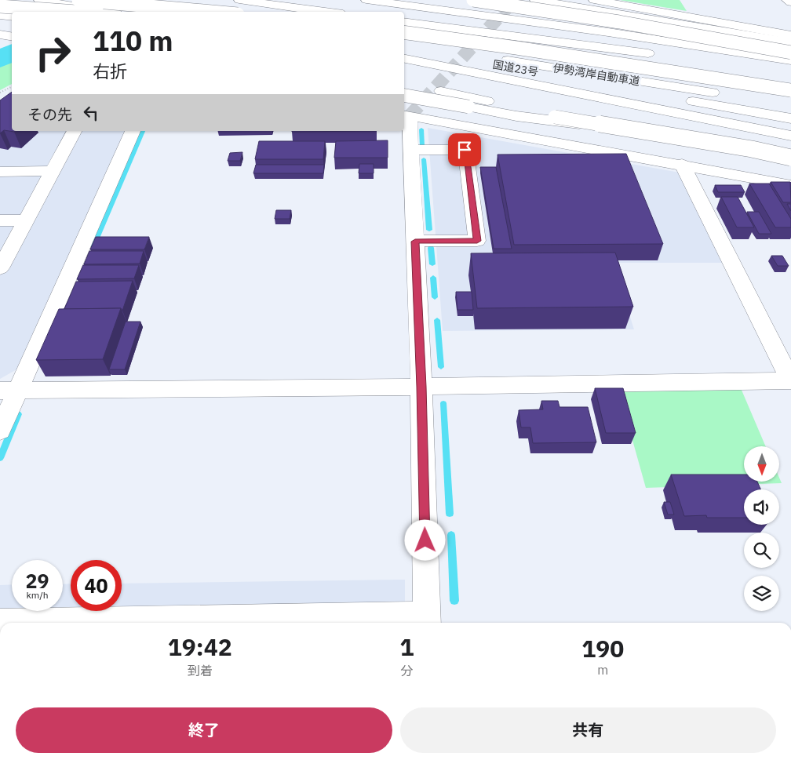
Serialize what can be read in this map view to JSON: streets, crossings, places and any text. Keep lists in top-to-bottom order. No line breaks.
{"streets":{"main road":["国道23号","伊勢湾岸自動車道"]},"north":"bottom","page":{"turn":["110 m","右折"],"then":"その先","speed":"29 km/h","limit":"40","eta":["19:42","到着","1","分","190","m"],"buttons":["終了","共有"]}}
